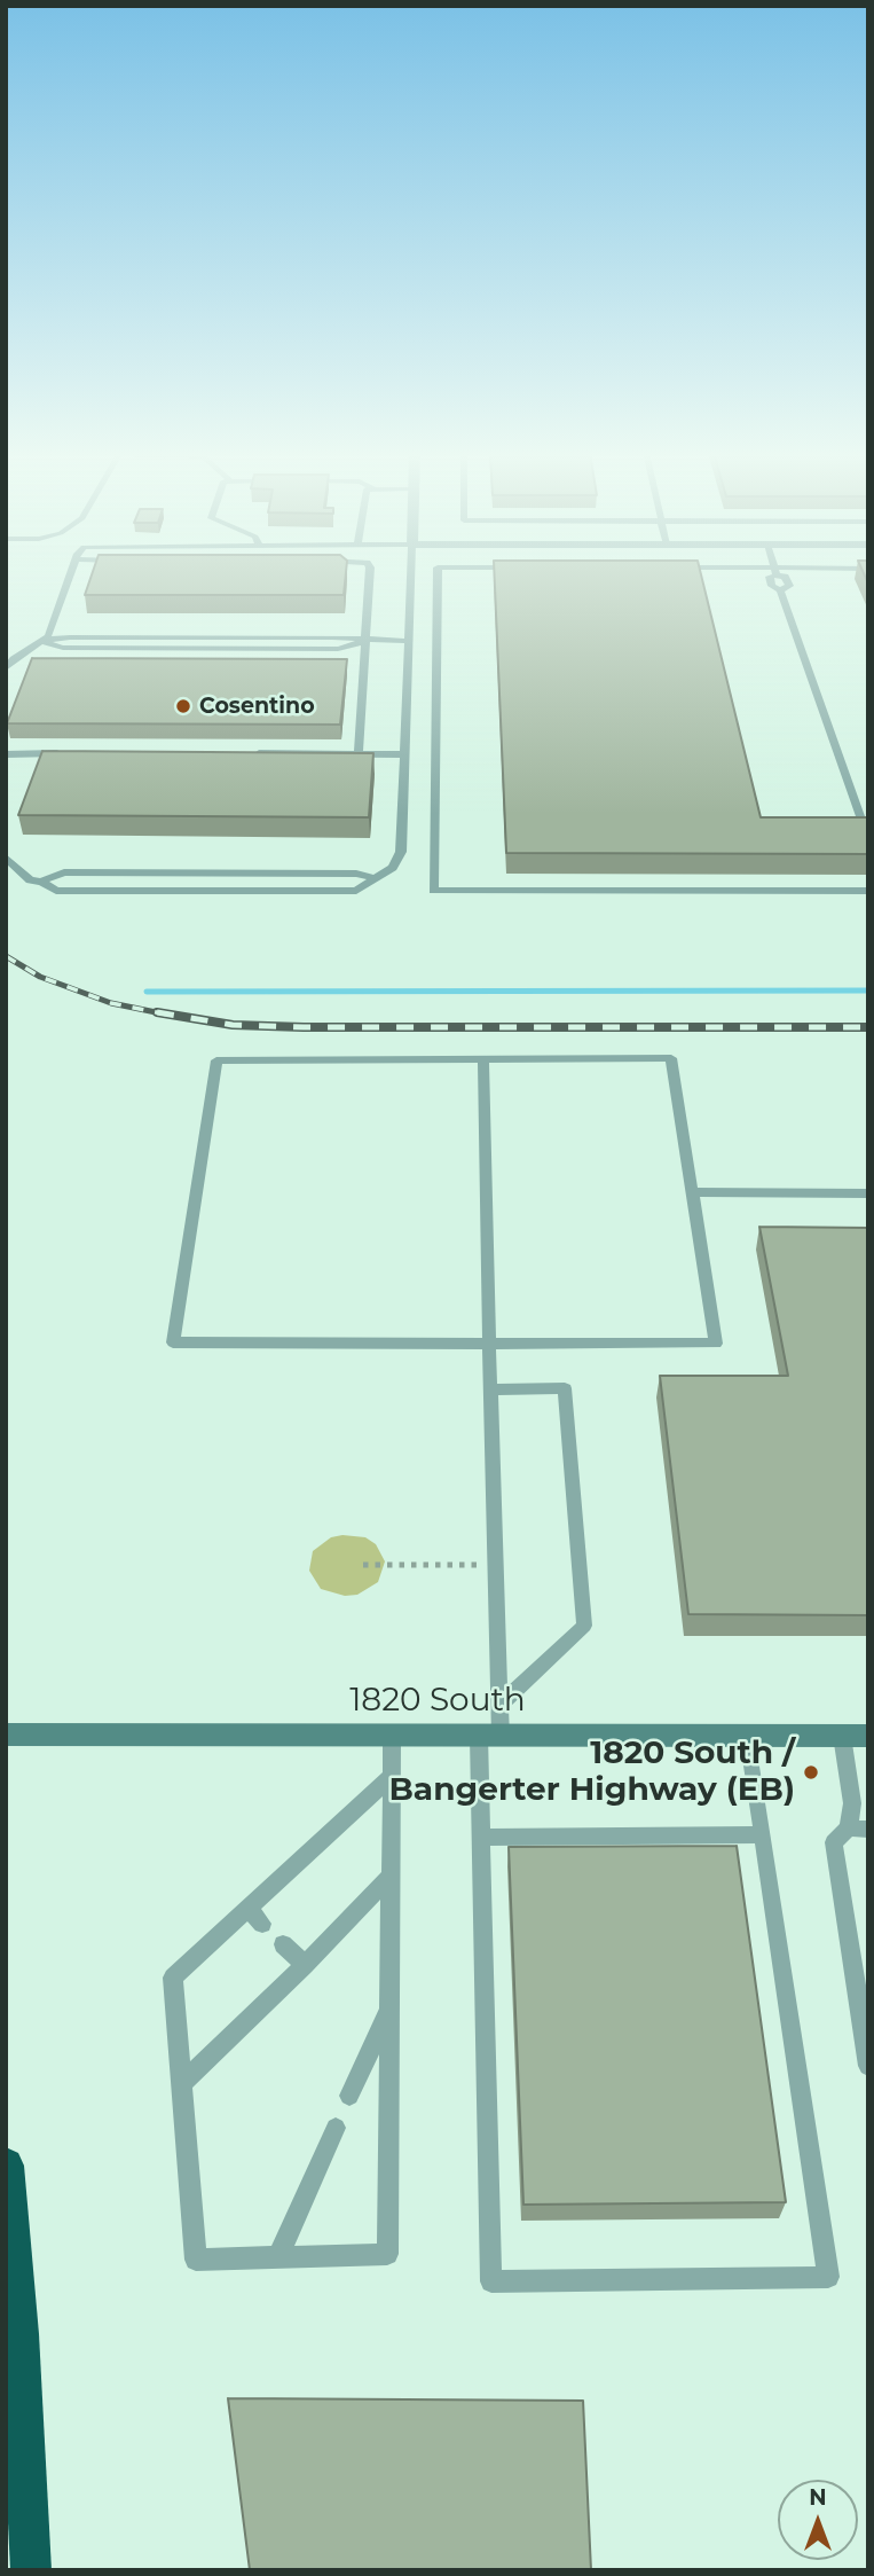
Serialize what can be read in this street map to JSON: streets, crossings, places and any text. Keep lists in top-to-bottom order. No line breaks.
{"streets":{"street":["1820 South"]},"places":["Cosentino","1820 South / Bangerter Highway (EB)"],"north":"top"}
